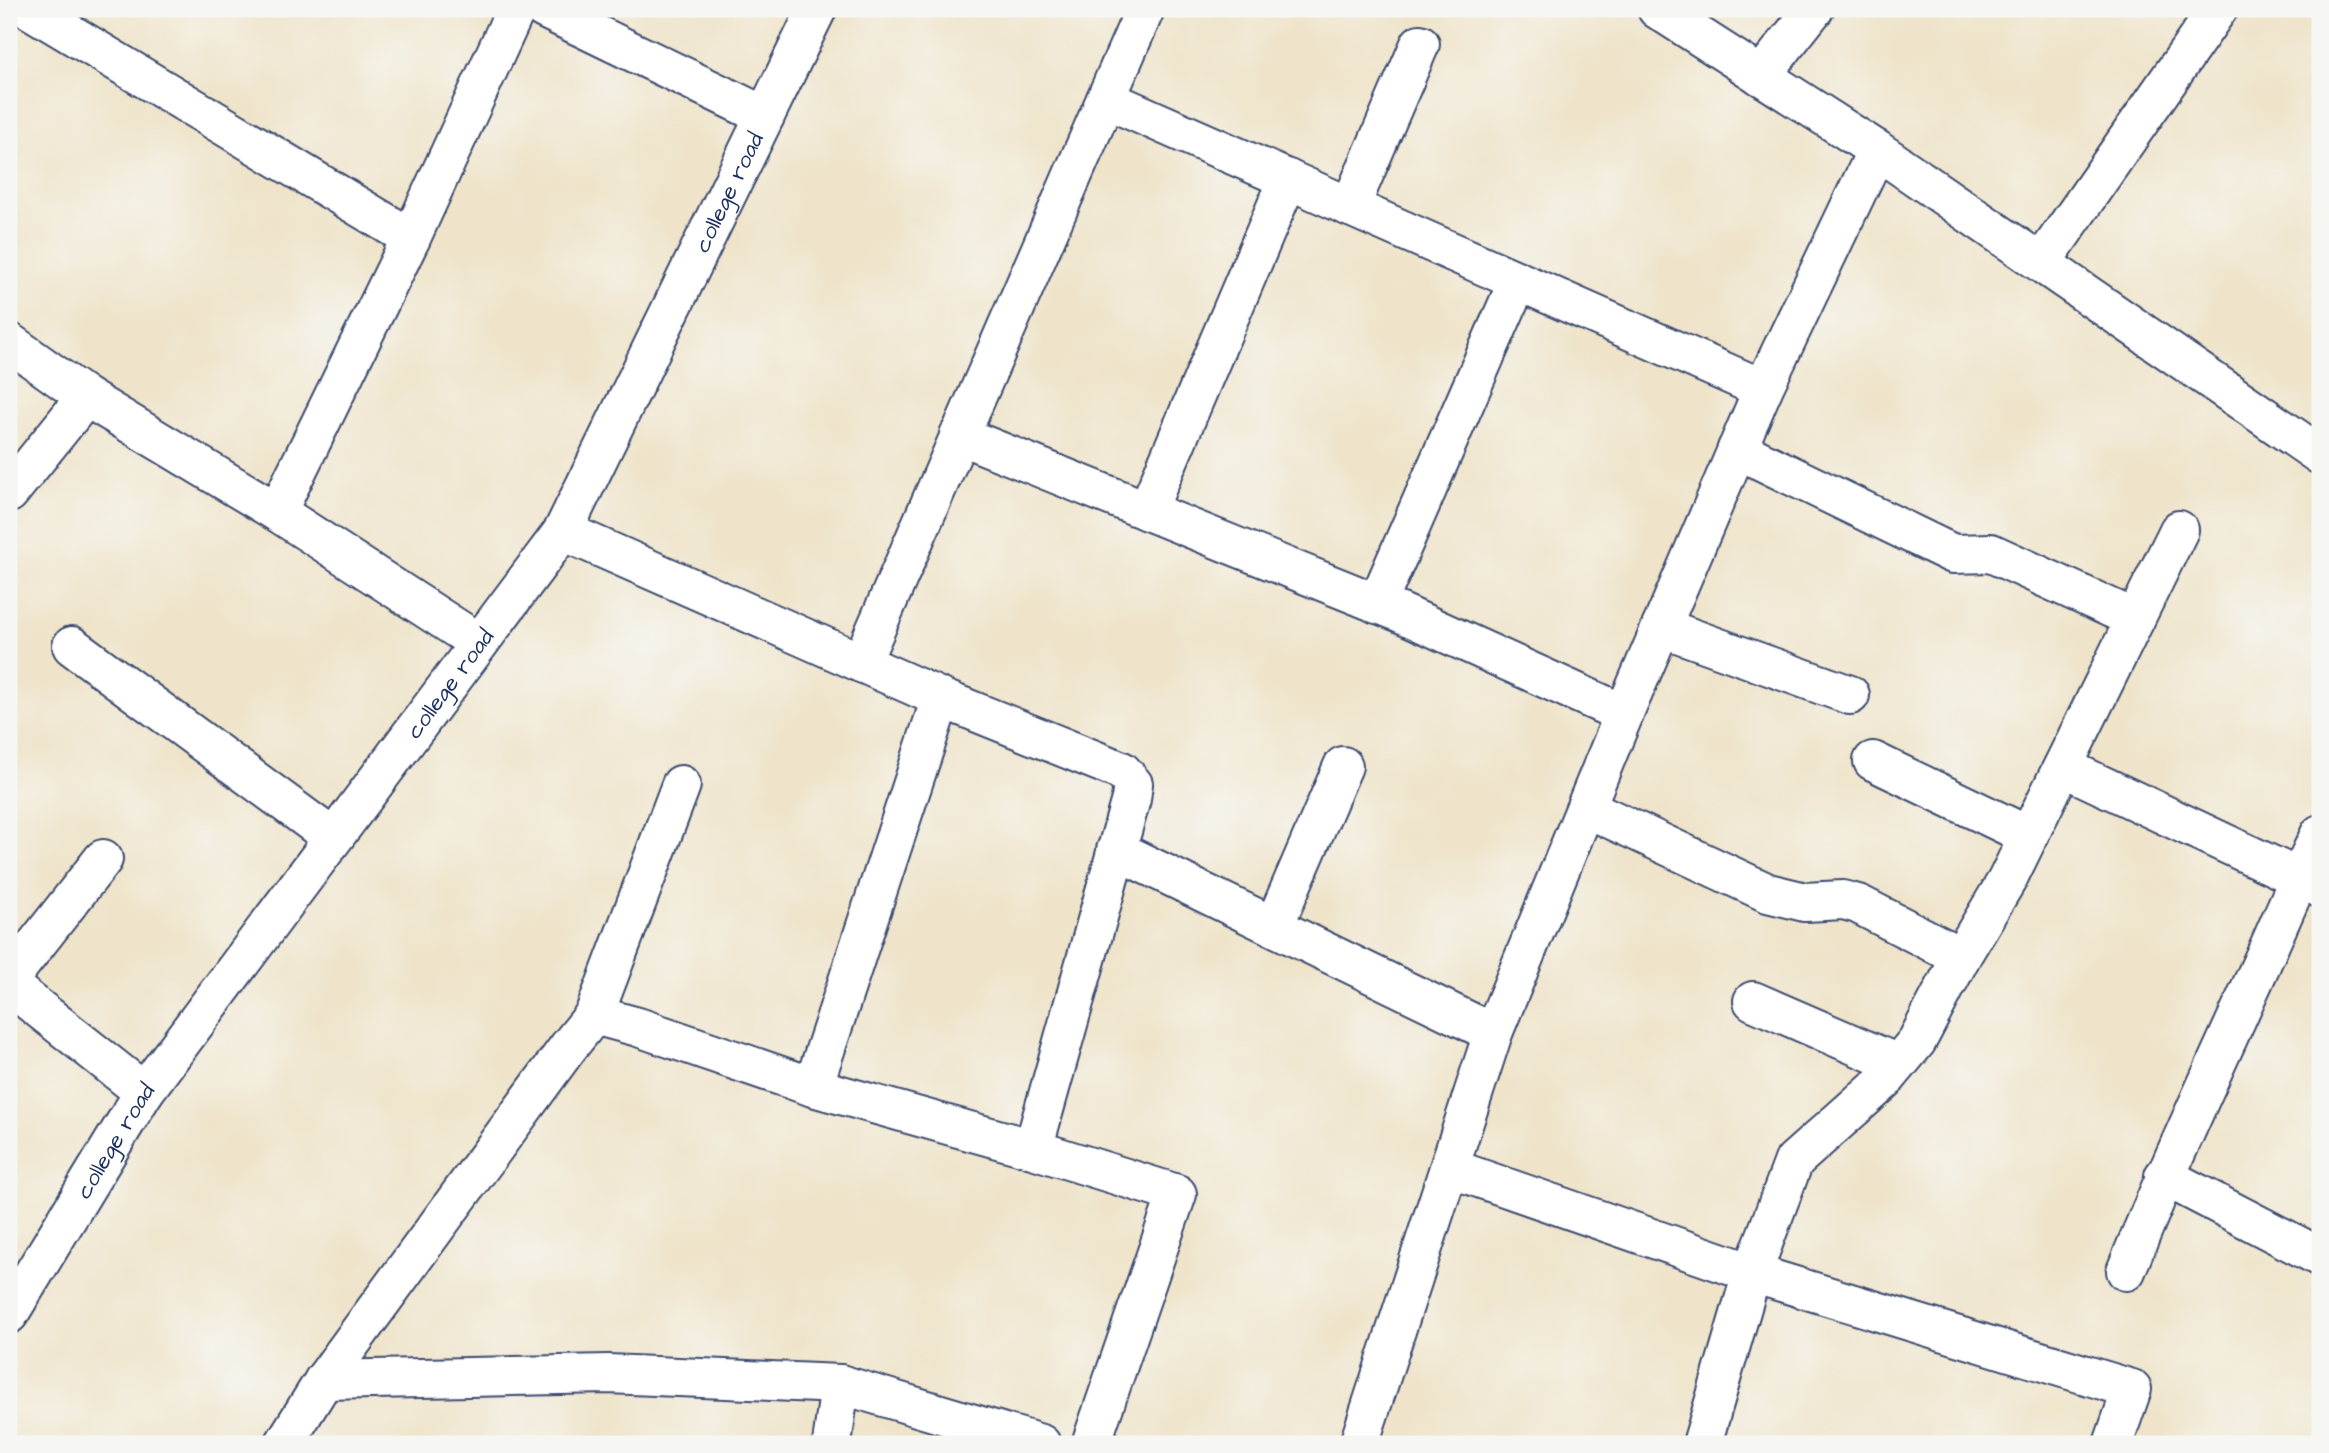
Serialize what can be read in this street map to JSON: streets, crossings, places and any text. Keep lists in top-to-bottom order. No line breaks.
{"streets":{"street":["college road"]}}
